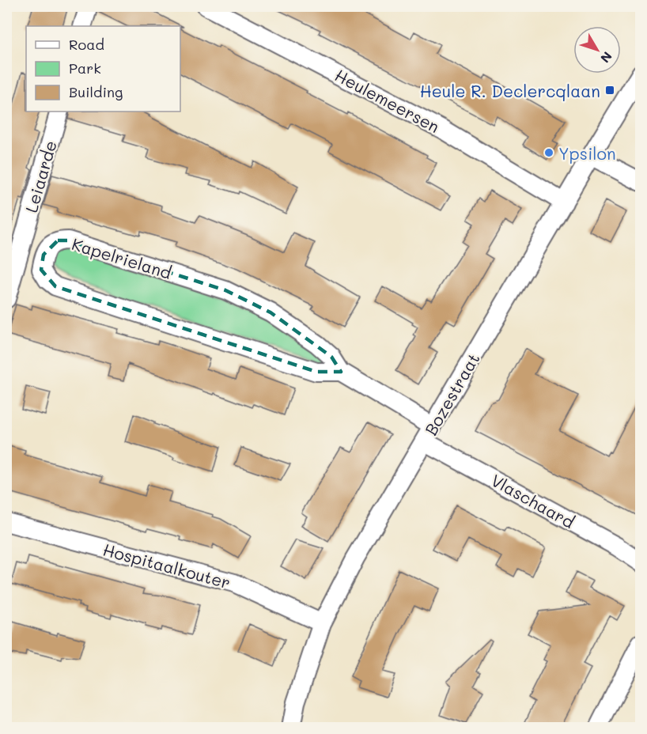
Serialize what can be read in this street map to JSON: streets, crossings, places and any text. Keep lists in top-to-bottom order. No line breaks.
{"streets":{"street":["Heulemeersen","Leiaarde","Kapelrieland","Bozestraat","Vlaschaard","Hospitaalkouter"]},"crossings":[["Heulemeersen","Bozestraat"],["Kapelrieland","Bozestraat"],["Kapelrieland","Vlaschaard"],["Bozestraat","Vlaschaard"],["Bozestraat","Hospitaalkouter"]],"places":{"transit":["Heule R. Declercqlaan"],"other":["Ypsilon"]},"legend":["Road","Park","Building"],"north":"bottom right"}
